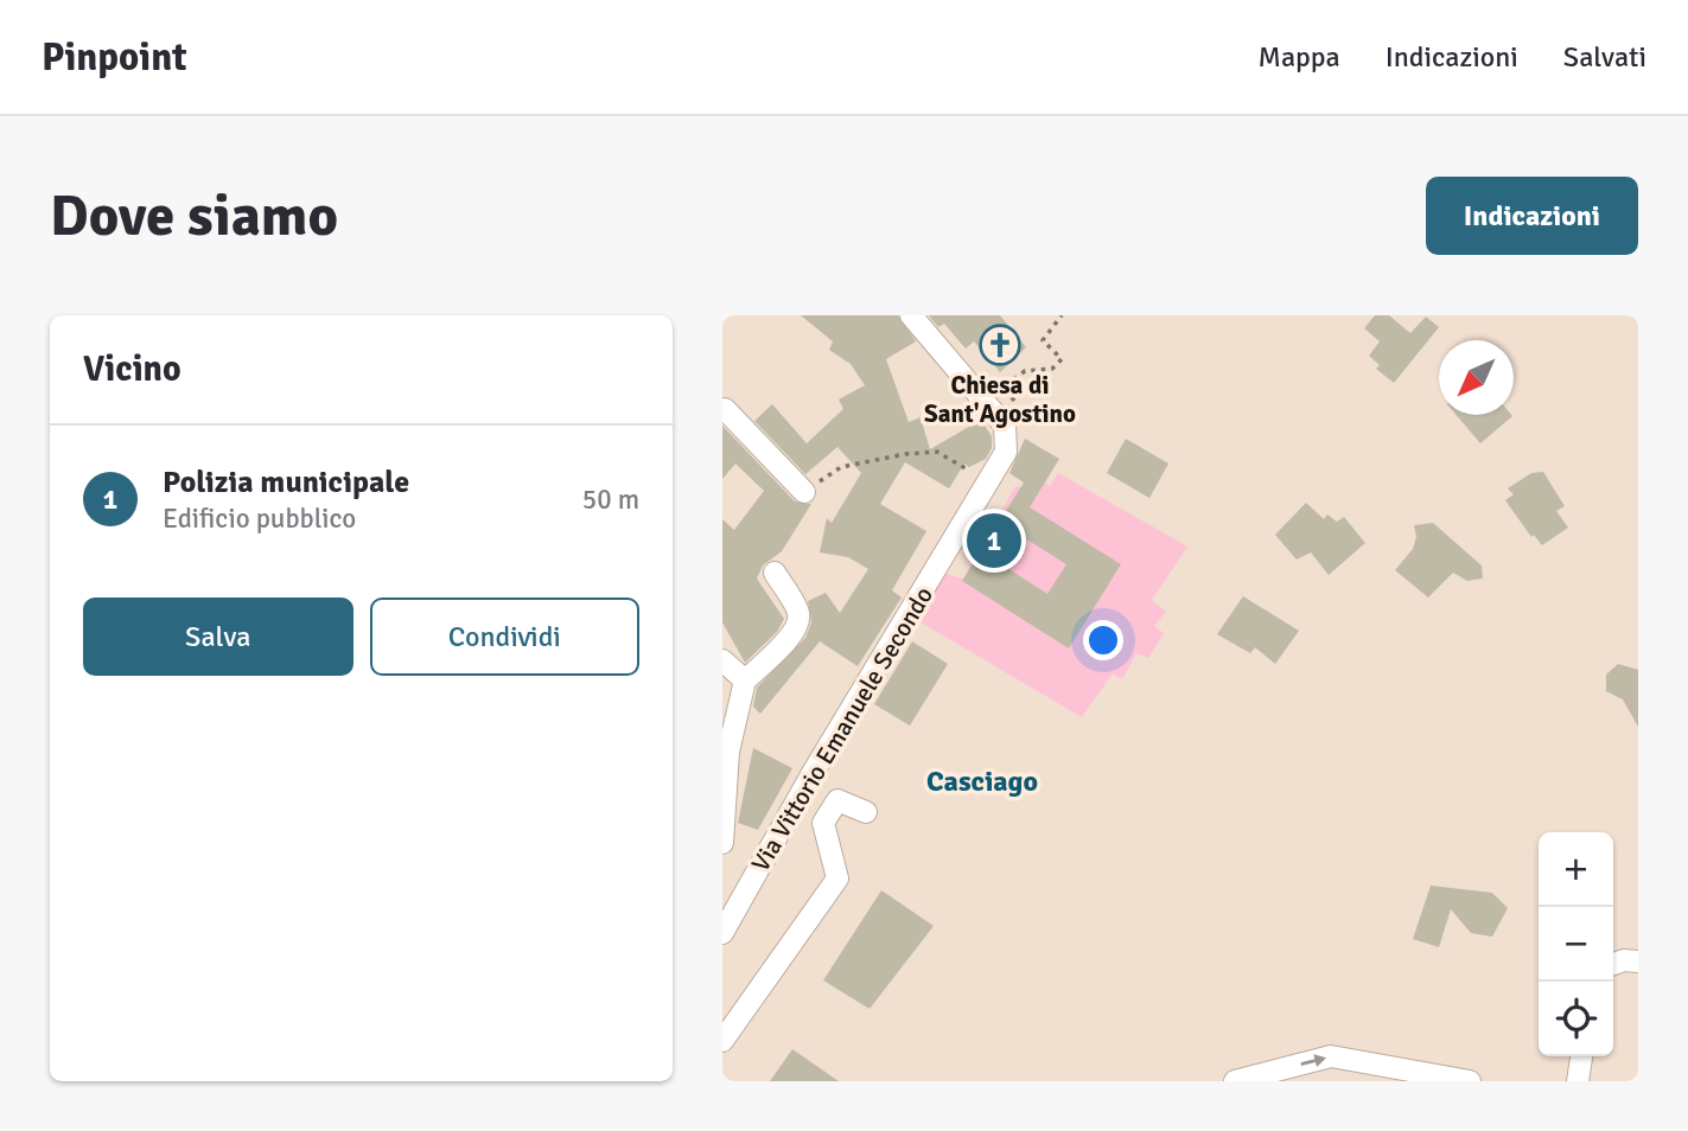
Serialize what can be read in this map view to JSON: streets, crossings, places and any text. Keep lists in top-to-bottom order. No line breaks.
{"streets":{"street":["Via Vittorio Emanuele Secondo"]},"districts":["Casciago"],"places":{"church":["Chiesa di Sant'Agostino"]},"north":"bottom left","page":{"header":"Pinpoint","nav":["Mappa","Indicazioni","Salvati"],"buttons":["Indicazioni",["Salva","Condividi"]],"title":"Dove siamo","heading":"Vicino","list":[{"mark":"1","name":"Polizia municipale","note":"Edificio pubblico","value":"50 m"}],"pins":"1","map_buttons":["+","−"]}}
